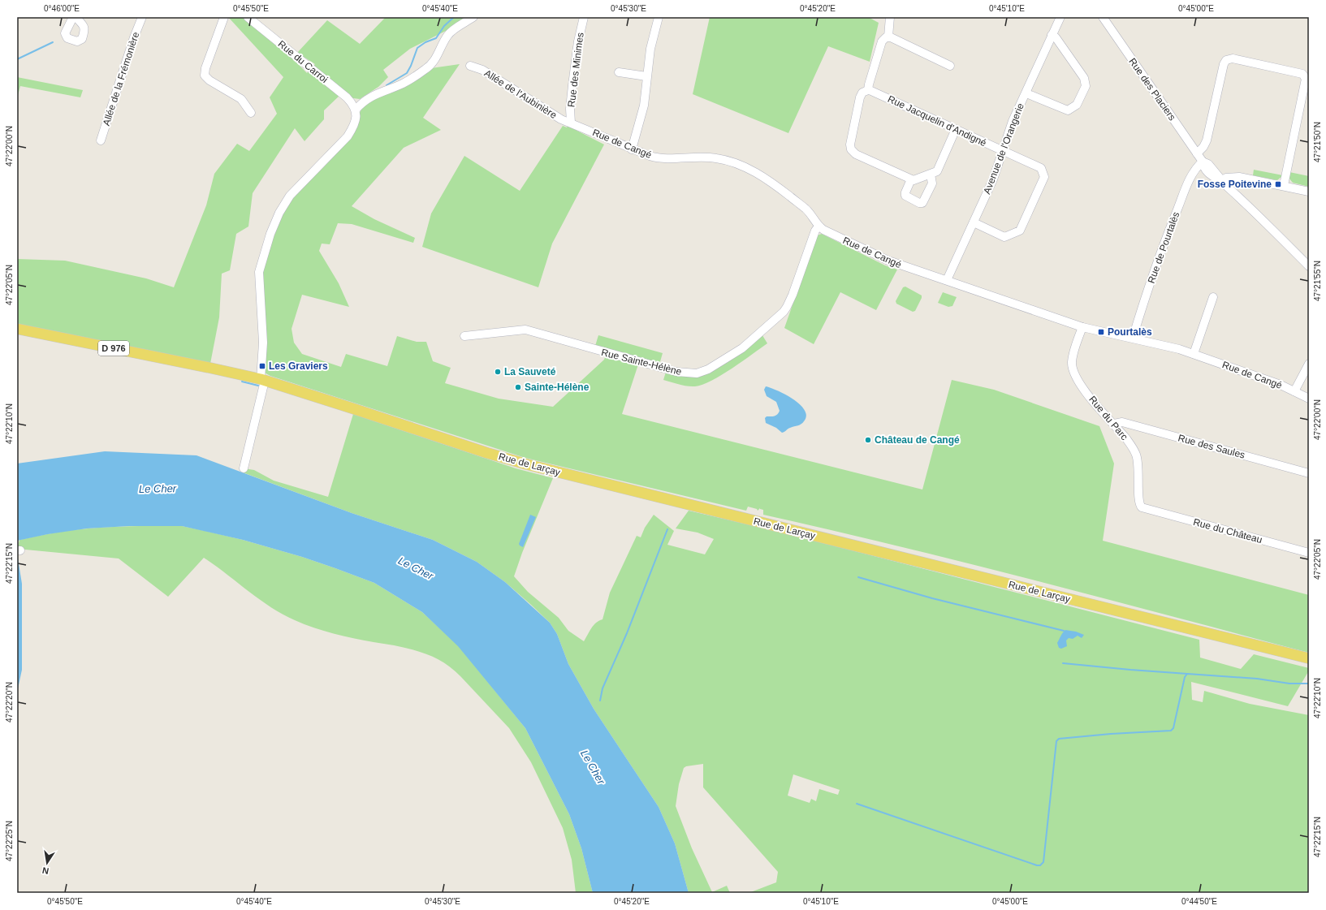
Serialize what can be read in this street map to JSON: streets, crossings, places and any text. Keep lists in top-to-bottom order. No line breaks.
{"streets":{"main road":["D 976","Rue de Larçay"],"street":["Rue du Carroi","Rue des Minimes","Allée de la Frémonière","Rue des Placiers","Allée de l'Aubinière","Rue Jacquelin d'Andigné","Rue de Cangé","Avenue de l'Orangerie","Rue de Pourtalès","Rue Sainte-Hélène","Rue du Parc","Rue des Saules","Rue du Château"]},"crossings":[["Rue des Minimes","Allée de l'Aubinière"],["Rue des Minimes","Rue de Cangé"],["Rue des Placiers","Rue de Pourtalès"],["Allée de l'Aubinière","Rue de Cangé"],["Rue Jacquelin d'Andigné","Avenue de l'Orangerie"],["Rue de Cangé","Avenue de l'Orangerie"],["Rue de Cangé","Rue de Pourtalès"],["Rue de Cangé","Rue Sainte-Hélène"],["Rue de Cangé","Rue du Parc"],["D 976","Rue de Larçay"],["Rue du Parc","Rue des Saules"],["Rue du Parc","Rue du Château"]],"water":["Le Cher"],"places":{"transit":["Fosse Poitevine","Pourtalès","Les Graviers"],"other":["La Sauveté","Sainte-Hélène","Château de Cangé"]},"north":"bottom","coordinates":["0°46'00\"E","0°45'50\"E","0°45'40\"E","0°45'30\"E","0°45'20\"E","0°45'10\"E","0°45'00\"E","47°21'50\"N","47°22'00\"N","47°21'55\"N","47°22'05\"N","47°22'10\"N","47°22'15\"N","47°22'20\"N","47°22'25\"N","0°44'50\"E"]}
